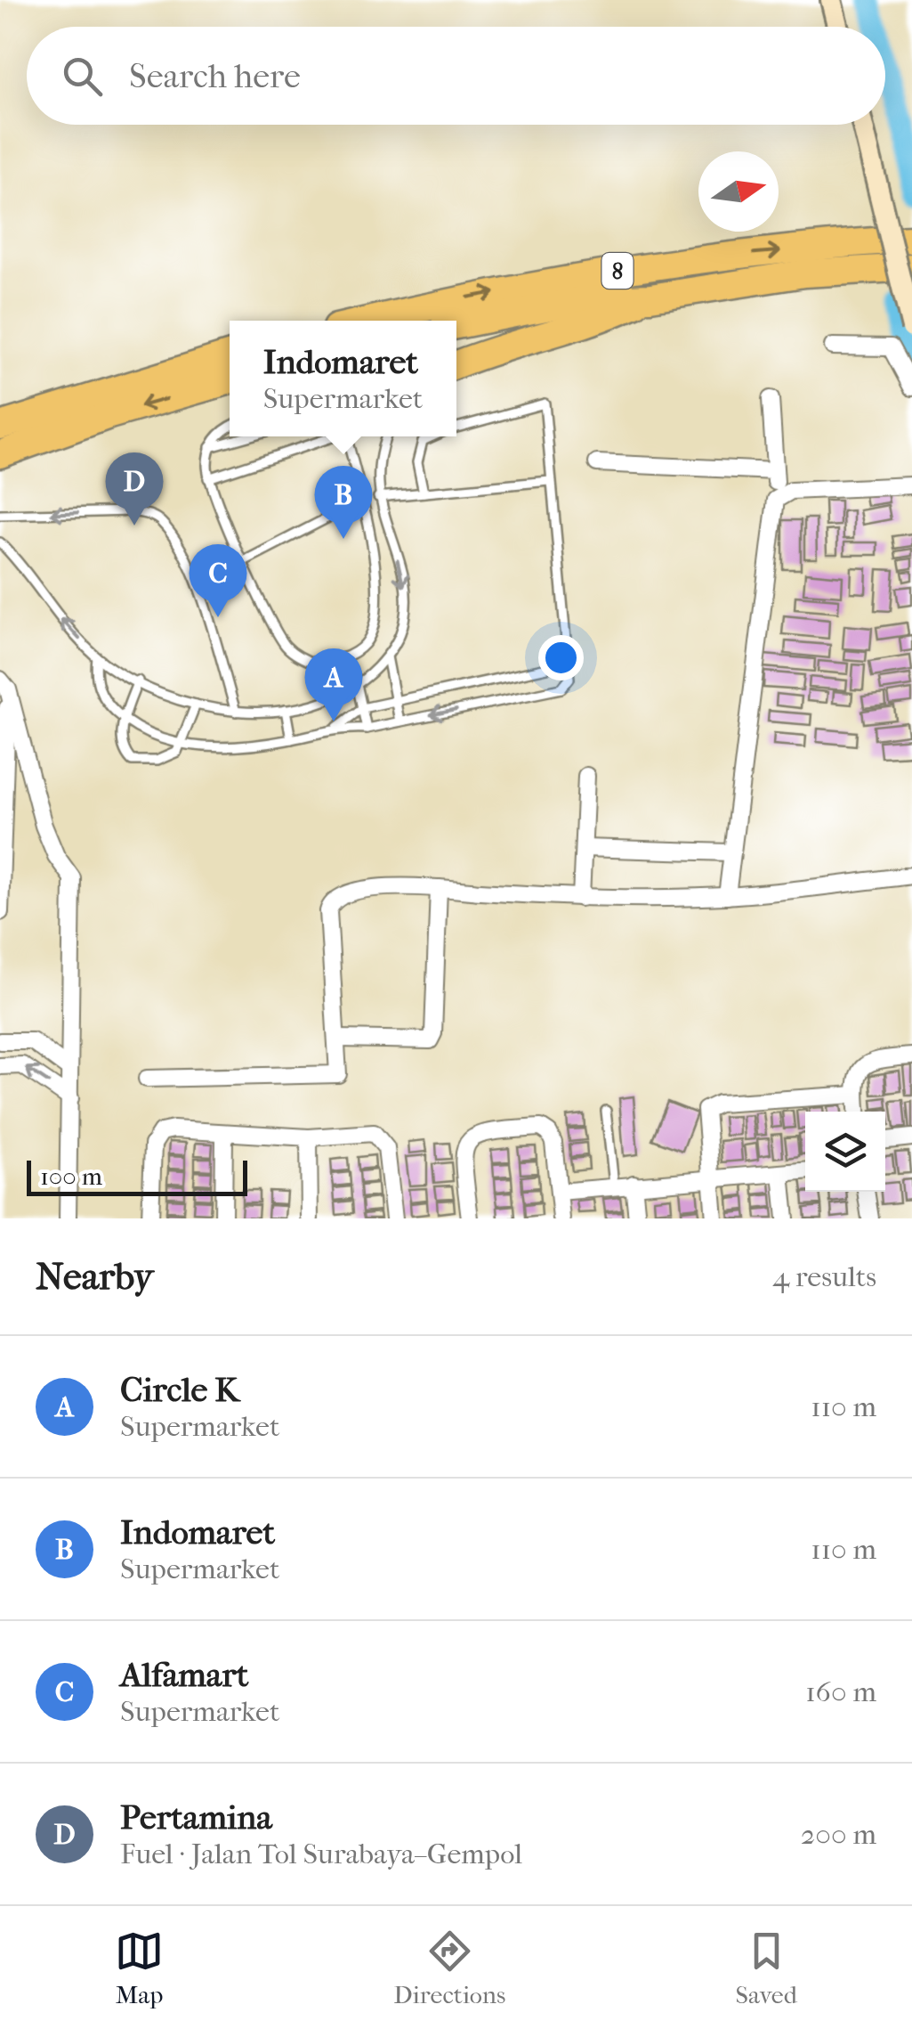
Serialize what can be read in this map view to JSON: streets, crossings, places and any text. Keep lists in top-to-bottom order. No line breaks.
{"streets":{"highway":["8"]},"scale_bar":"100 m","north":"right","page":{"search":"Search here","popup":["Indomaret","Supermarket"],"pins":["D","B","C","A"],"scale":"100 m","heading":["Nearby","4 results"],"list":[{"mark":"A","name":"Circle K","note":"Supermarket","value":"110 m"},{"mark":"B","name":"Indomaret","note":"Supermarket","value":"110 m"},{"mark":"C","name":"Alfamart","note":"Supermarket","value":"160 m"},{"mark":"D","name":"Pertamina","note":"Fuel · Jalan Tol Surabaya–Gempol","value":"200 m"}],"nav":["Map","Directions","Saved"]}}
